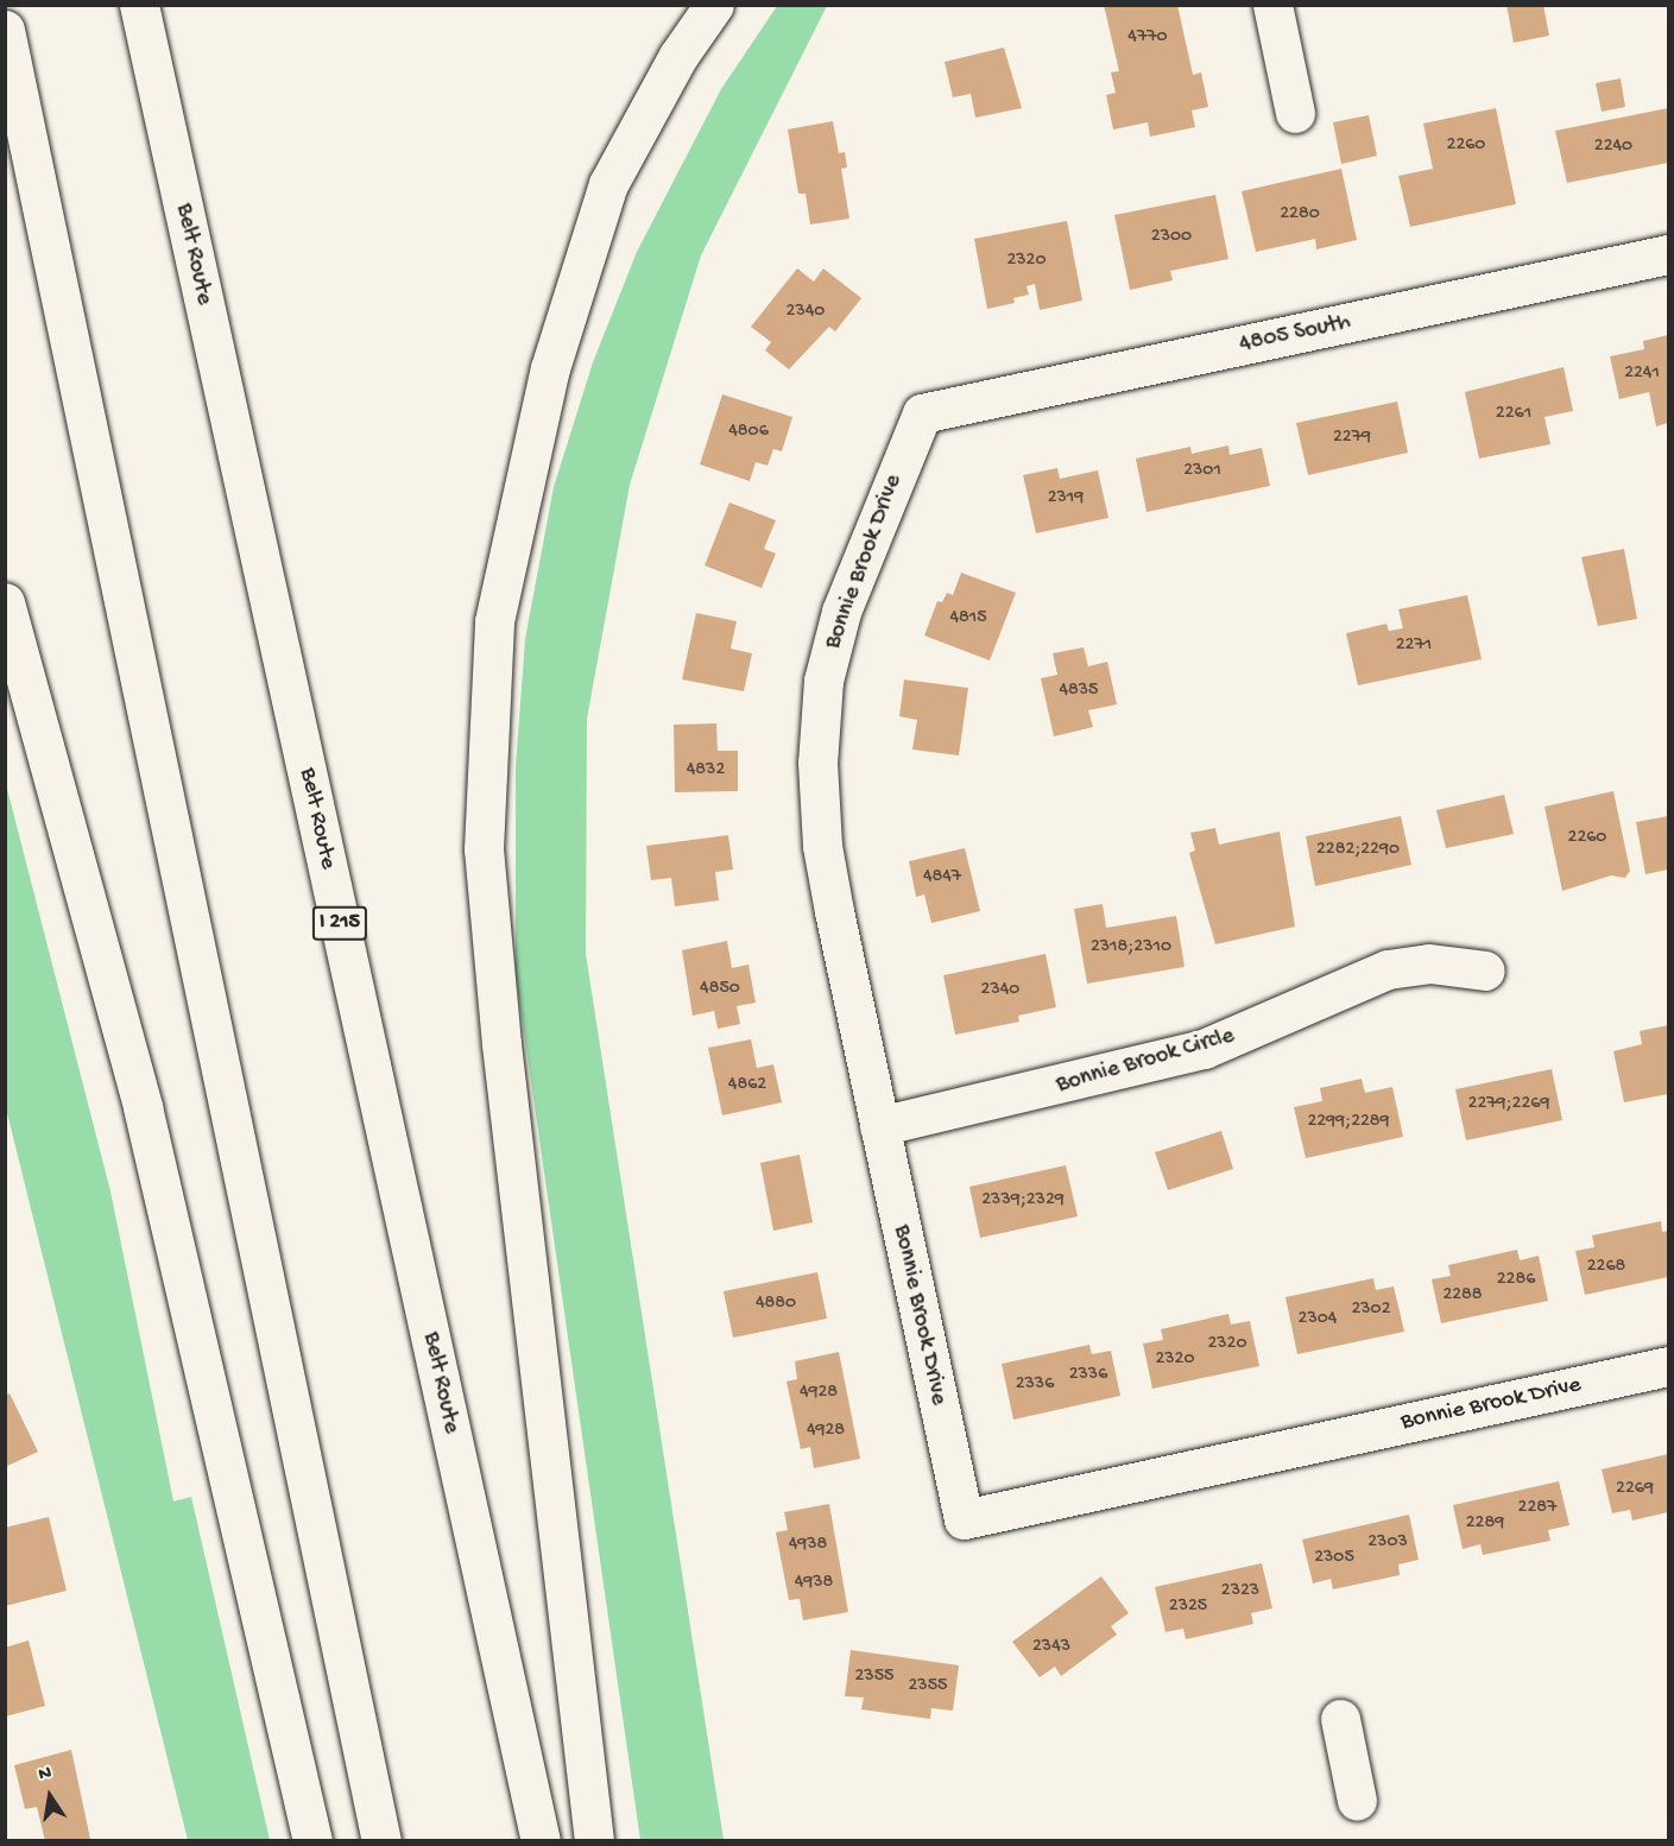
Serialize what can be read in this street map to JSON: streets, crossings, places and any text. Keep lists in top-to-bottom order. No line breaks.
{"streets":{"main road":["Belt Route","4805 South","Bonnie Brook Drive","I 215","Bonnie Brook Circle"]},"crossings":[["4805 South","Bonnie Brook Drive"],["Bonnie Brook Drive","Bonnie Brook Circle"]],"house_numbers":["4770","2260","2240","2280","2300","2320","2340","2241","2261","4806","2279","2301","2319","4815","2271","4835","4832","2260","2282;2290","4847","2318;2310","4850","2340","4862","2279;2269","2299;2289","2339;2329","2268","2286","2288","4880","2302","2304","2320","2320","2336","2336","4928","4928","2269","2287","2289","2303","4938","2305","4938","2323","2325","2343","2355","2355"],"north":"top"}
